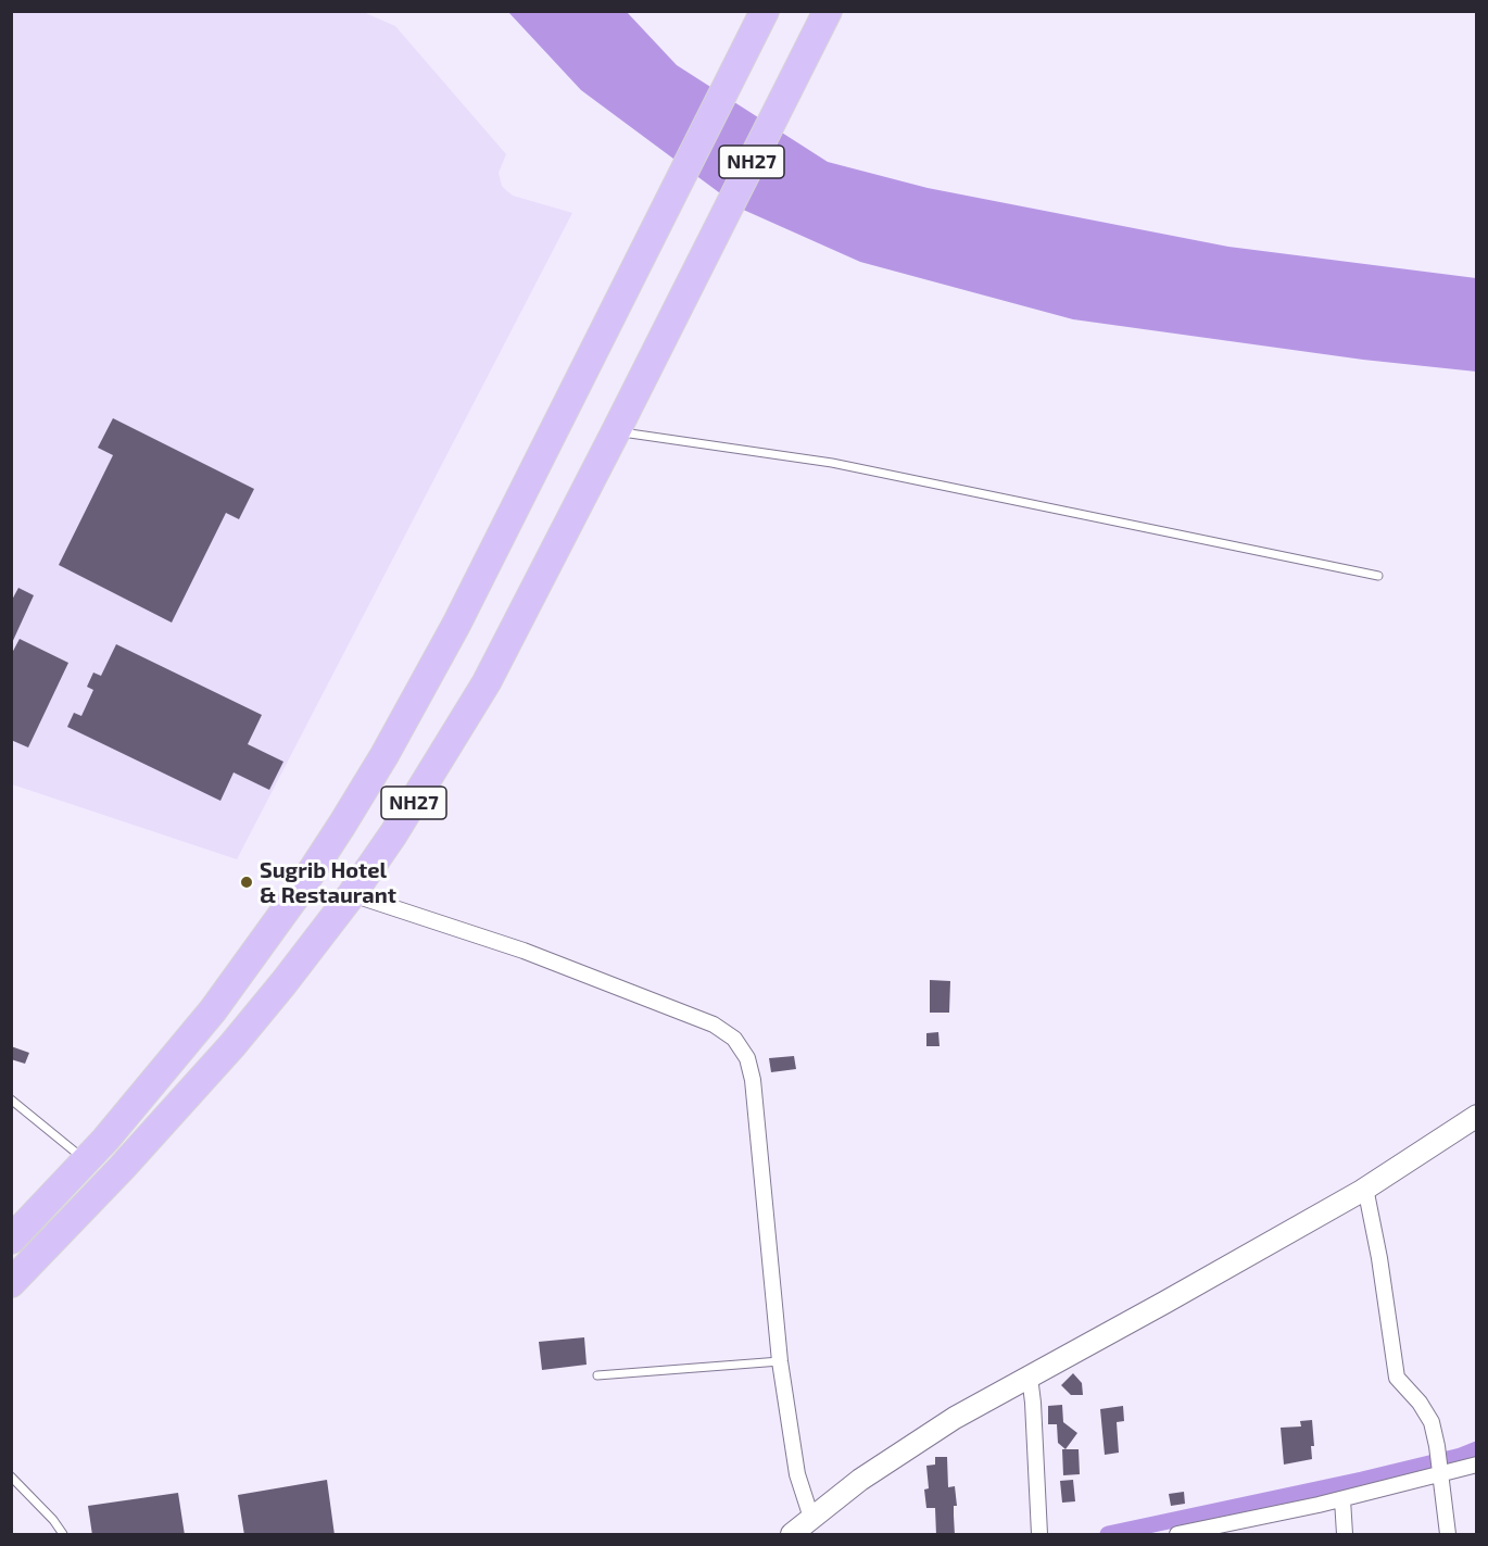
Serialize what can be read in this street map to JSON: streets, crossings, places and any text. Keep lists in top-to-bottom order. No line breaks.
{"streets":{"highway":["NH27"]},"places":["Sugrib Hotel & Restaurant"]}
